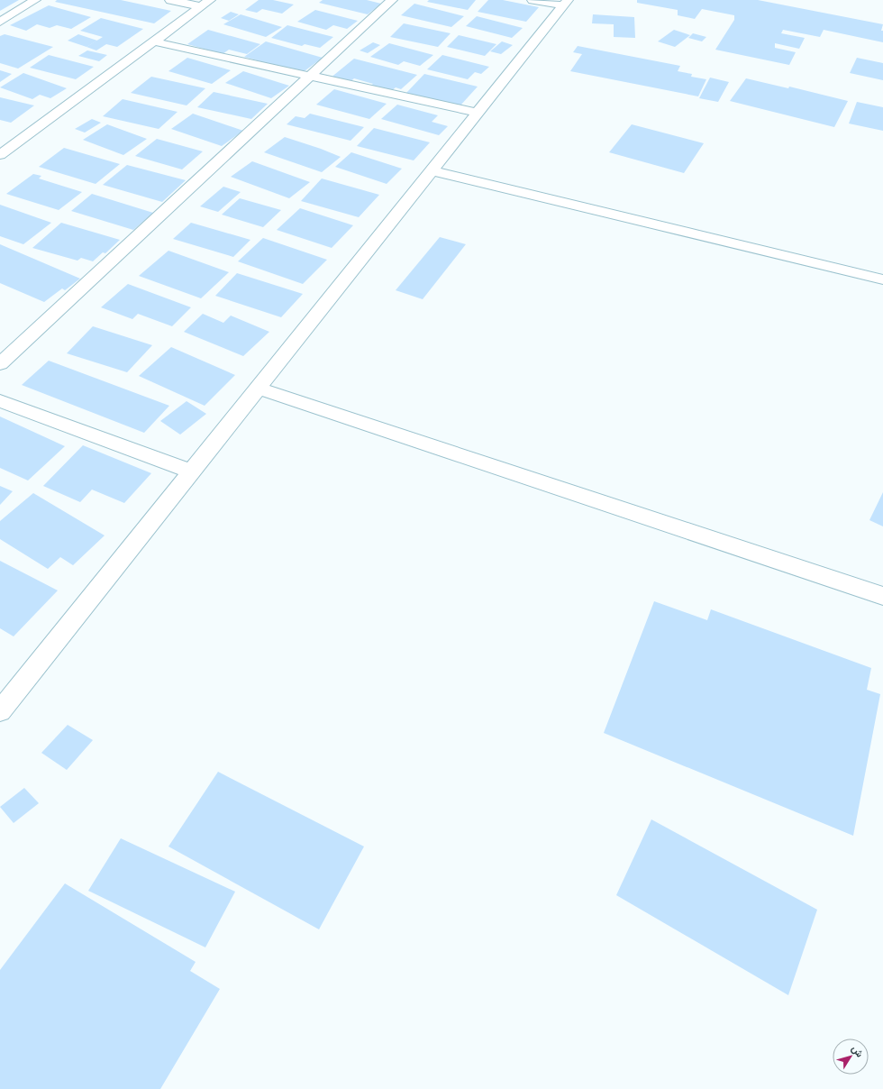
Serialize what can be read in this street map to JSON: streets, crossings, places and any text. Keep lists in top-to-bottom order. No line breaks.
{"north":"top right"}
